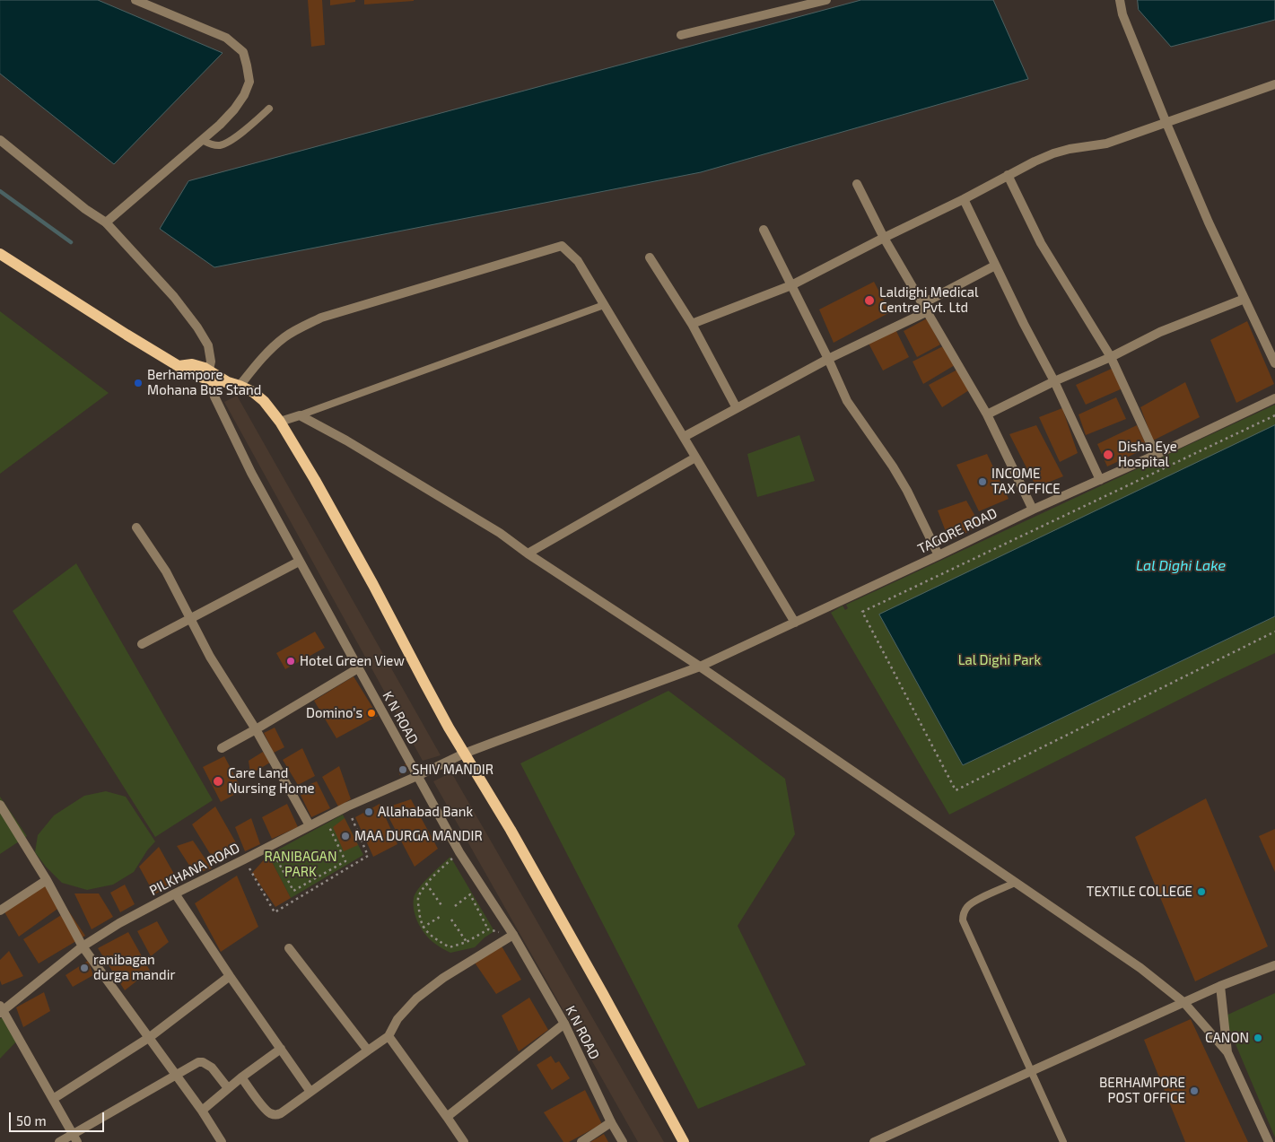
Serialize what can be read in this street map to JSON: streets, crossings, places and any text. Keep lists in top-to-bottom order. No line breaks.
{"streets":{"street":["TAGORE ROAD","K N ROAD","PILKHANA ROAD"]},"crossings":[["TAGORE ROAD","PILKHANA ROAD"],["K N ROAD","PILKHANA ROAD"]],"water":["Lal Dighi Lake"],"parks":["Lal Dighi Park","RANIBAGAN PARK"],"places":["Laldighi Medical Centre Pvt. Ltd","Berhampore Mohana Bus Stand","Disha Eye Hospital","INCOME TAX OFFICE","Hotel Green View","Domino's","SHIV MANDIR","Care Land Nursing Home","Allahabad Bank","MAA DURGA MANDIR","TEXTILE COLLEGE","ranibagan durga mandir","CANON","BERHAMPORE POST OFFICE"],"scale_bar":"50 m"}
